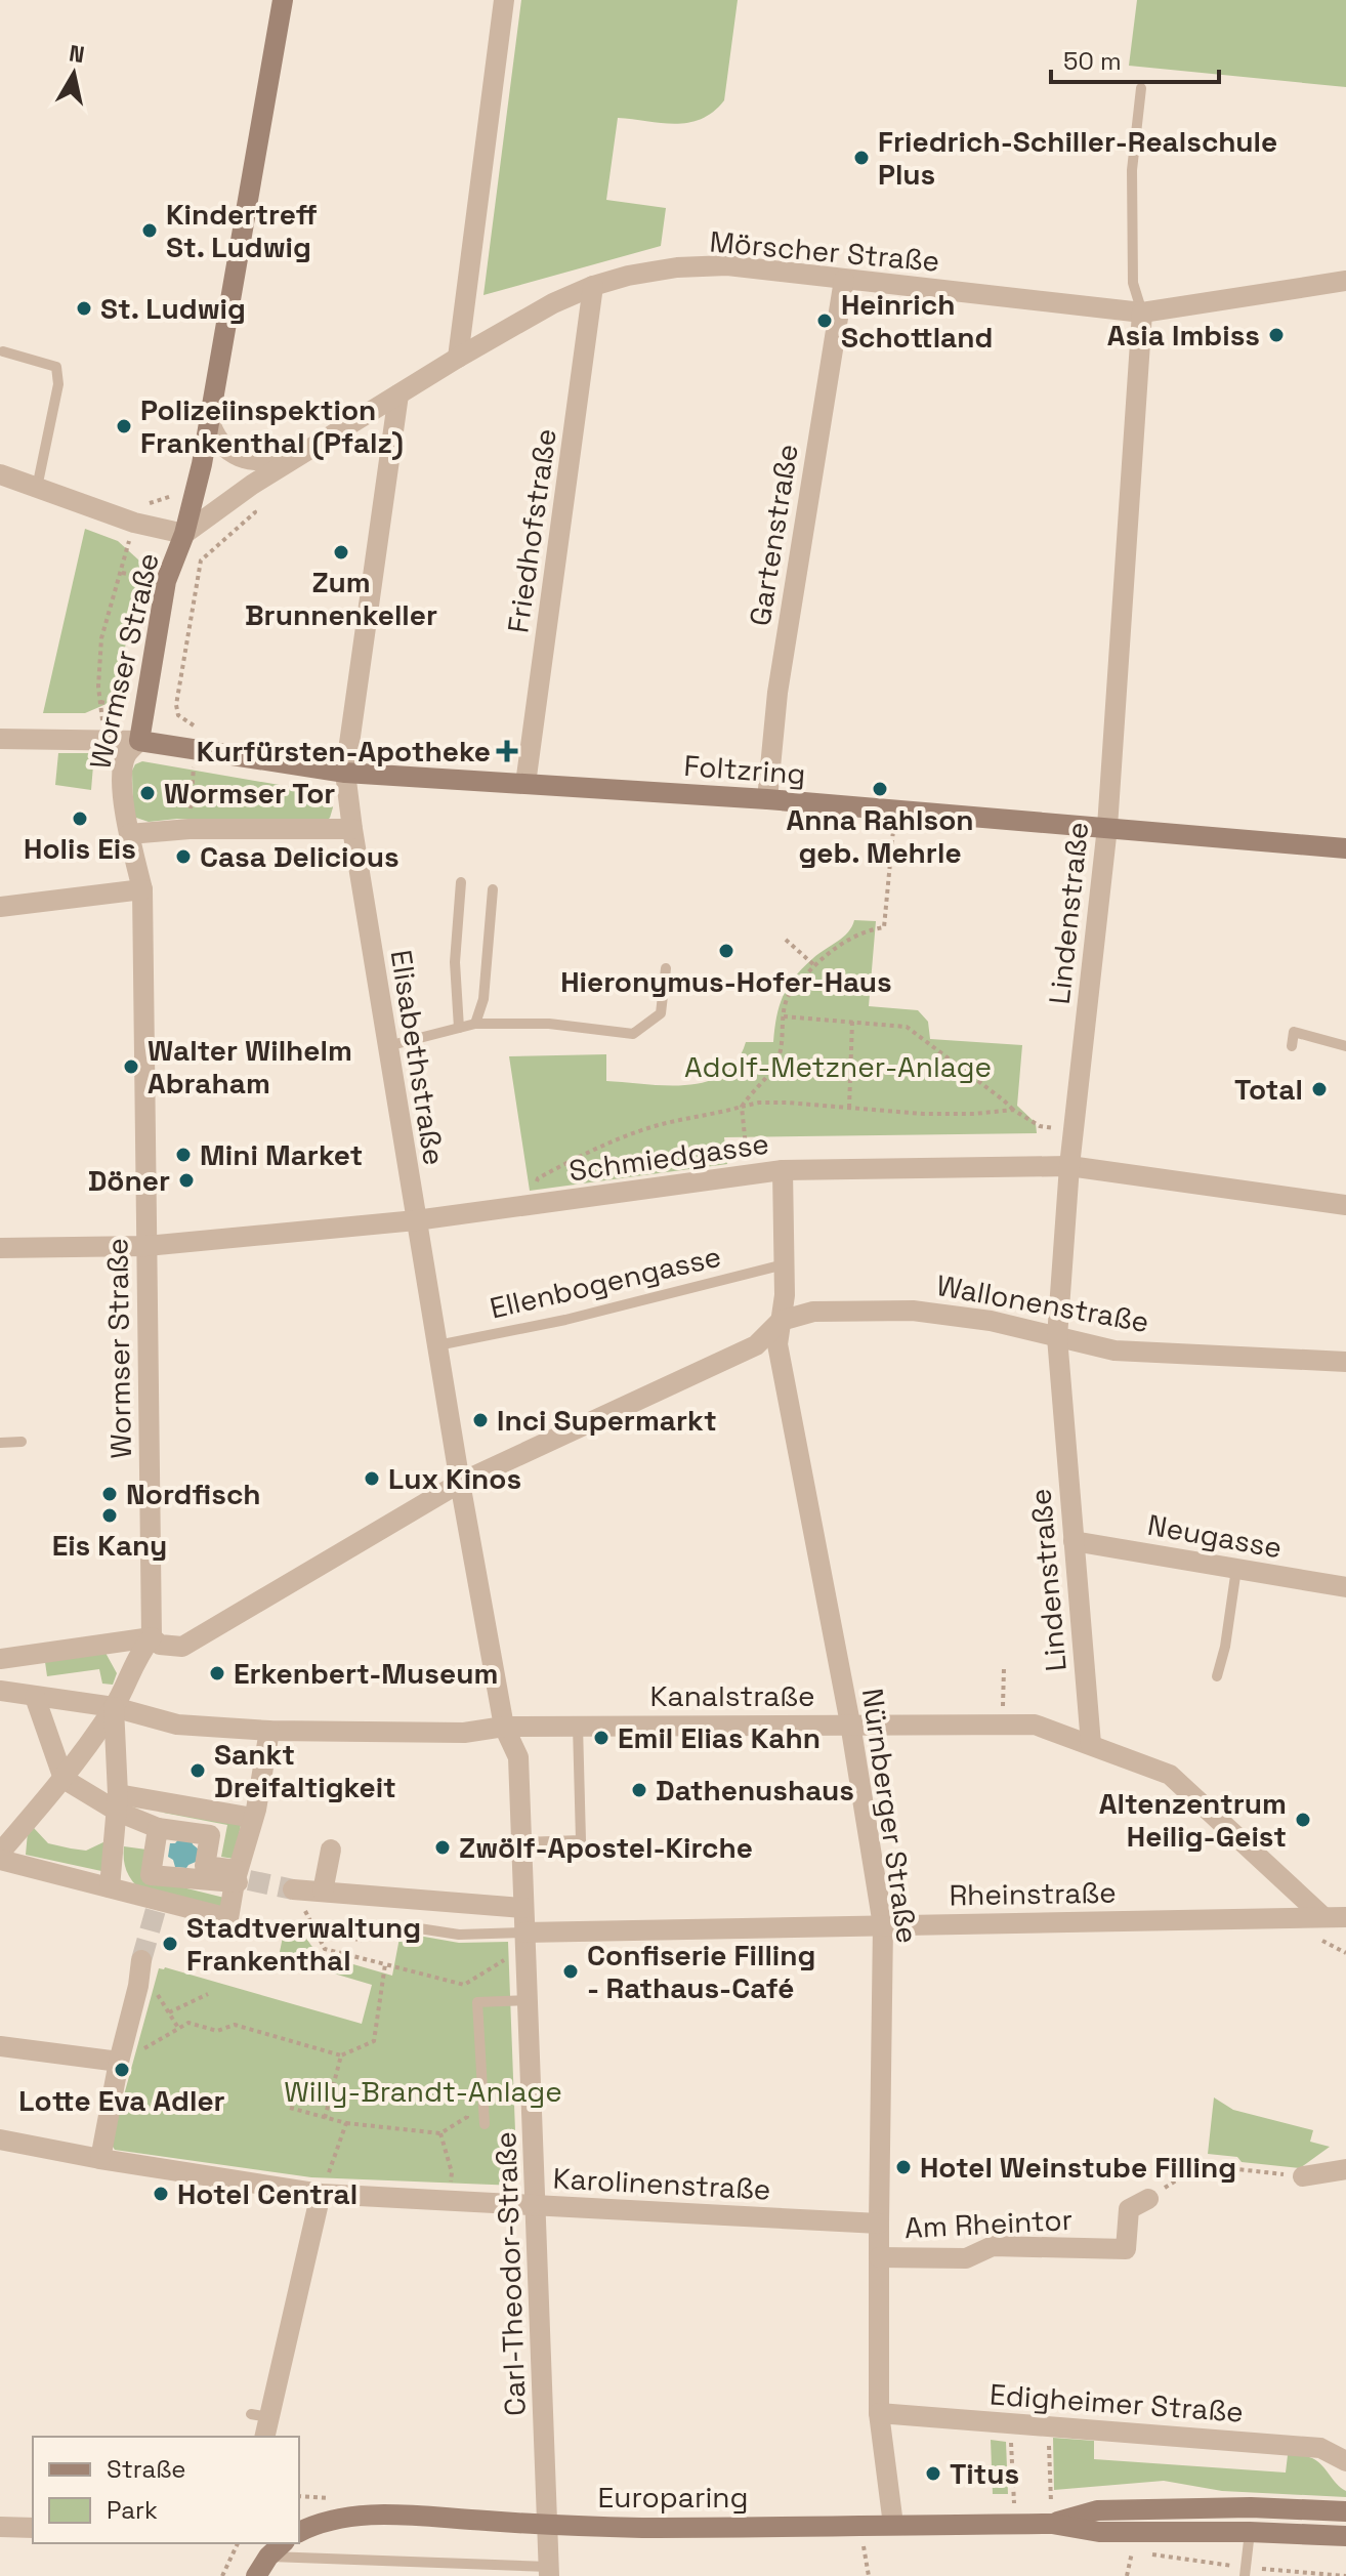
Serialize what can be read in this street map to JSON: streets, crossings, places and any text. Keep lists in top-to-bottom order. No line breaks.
{"streets":{"street":["Mörscher Straße","Friedhofstraße","Gartenstraße","Wormser Straße","Foltzring","Lindenstraße","Elisabethstraße","Schmiedgasse","Wallonenstraße","Neugasse","Kanalstraße","Nürnberger Straße","Rheinstraße","Karolinenstraße","Am Rheintor","Carl-Theodor-Straße","Edigheimer Straße","Europaring"],"lane":["Ellenbogengasse"]},"crossings":[["Mörscher Straße","Friedhofstraße"],["Mörscher Straße","Gartenstraße"],["Mörscher Straße","Wormser Straße"],["Mörscher Straße","Lindenstraße"],["Mörscher Straße","Elisabethstraße"],["Friedhofstraße","Foltzring"],["Gartenstraße","Foltzring"],["Wormser Straße","Foltzring"],["Wormser Straße","Schmiedgasse"],["Foltzring","Lindenstraße"],["Foltzring","Elisabethstraße"],["Lindenstraße","Schmiedgasse"],["Lindenstraße","Wallonenstraße"],["Lindenstraße","Neugasse"],["Lindenstraße","Kanalstraße"],["Elisabethstraße","Schmiedgasse"],["Elisabethstraße","Ellenbogengasse"],["Elisabethstraße","Kanalstraße"],["Elisabethstraße","Carl-Theodor-Straße"],["Schmiedgasse","Nürnberger Straße"],["Ellenbogengasse","Nürnberger Straße"],["Wallonenstraße","Nürnberger Straße"],["Kanalstraße","Nürnberger Straße"],["Kanalstraße","Rheinstraße"],["Kanalstraße","Carl-Theodor-Straße"],["Nürnberger Straße","Rheinstraße"],["Nürnberger Straße","Karolinenstraße"],["Nürnberger Straße","Am Rheintor"],["Nürnberger Straße","Edigheimer Straße"],["Nürnberger Straße","Europaring"],["Rheinstraße","Carl-Theodor-Straße"],["Karolinenstraße","Carl-Theodor-Straße"],["Carl-Theodor-Straße","Europaring"]],"parks":["Adolf-Metzner-Anlage","Willy-Brandt-Anlage"],"places":{"other":["Friedrich-Schiller-Realschule Plus","Kindertreff St. Ludwig","St. Ludwig","Heinrich Schottland","Asia Imbiss","Polizeiinspektion Frankenthal (Pfalz)","Zum Brunnenkeller","Anna Rahlson geb. Mehrle","Wormser Tor","Holis Eis","Casa Delicious","Hieronymus-Hofer-Haus","Walter Wilhelm Abraham","Total","Mini Market","Döner","Inci Supermarkt","Lux Kinos","Nordfisch","Eis Kany","Erkenbert-Museum","Emil Elias Kahn","Sankt Dreifaltigkeit","Dathenushaus","Altenzentrum Heilig-Geist","Zwölf-Apostel-Kirche","Stadtverwaltung Frankenthal","Confiserie Filling - Rathaus-Café","Lotte Eva Adler","Hotel Weinstube Filling","Hotel Central","Titus"],"health":["Kurfürsten-Apotheke"]},"legend":["Straße","Park"],"scale_bar":"50 m","north":"top"}
